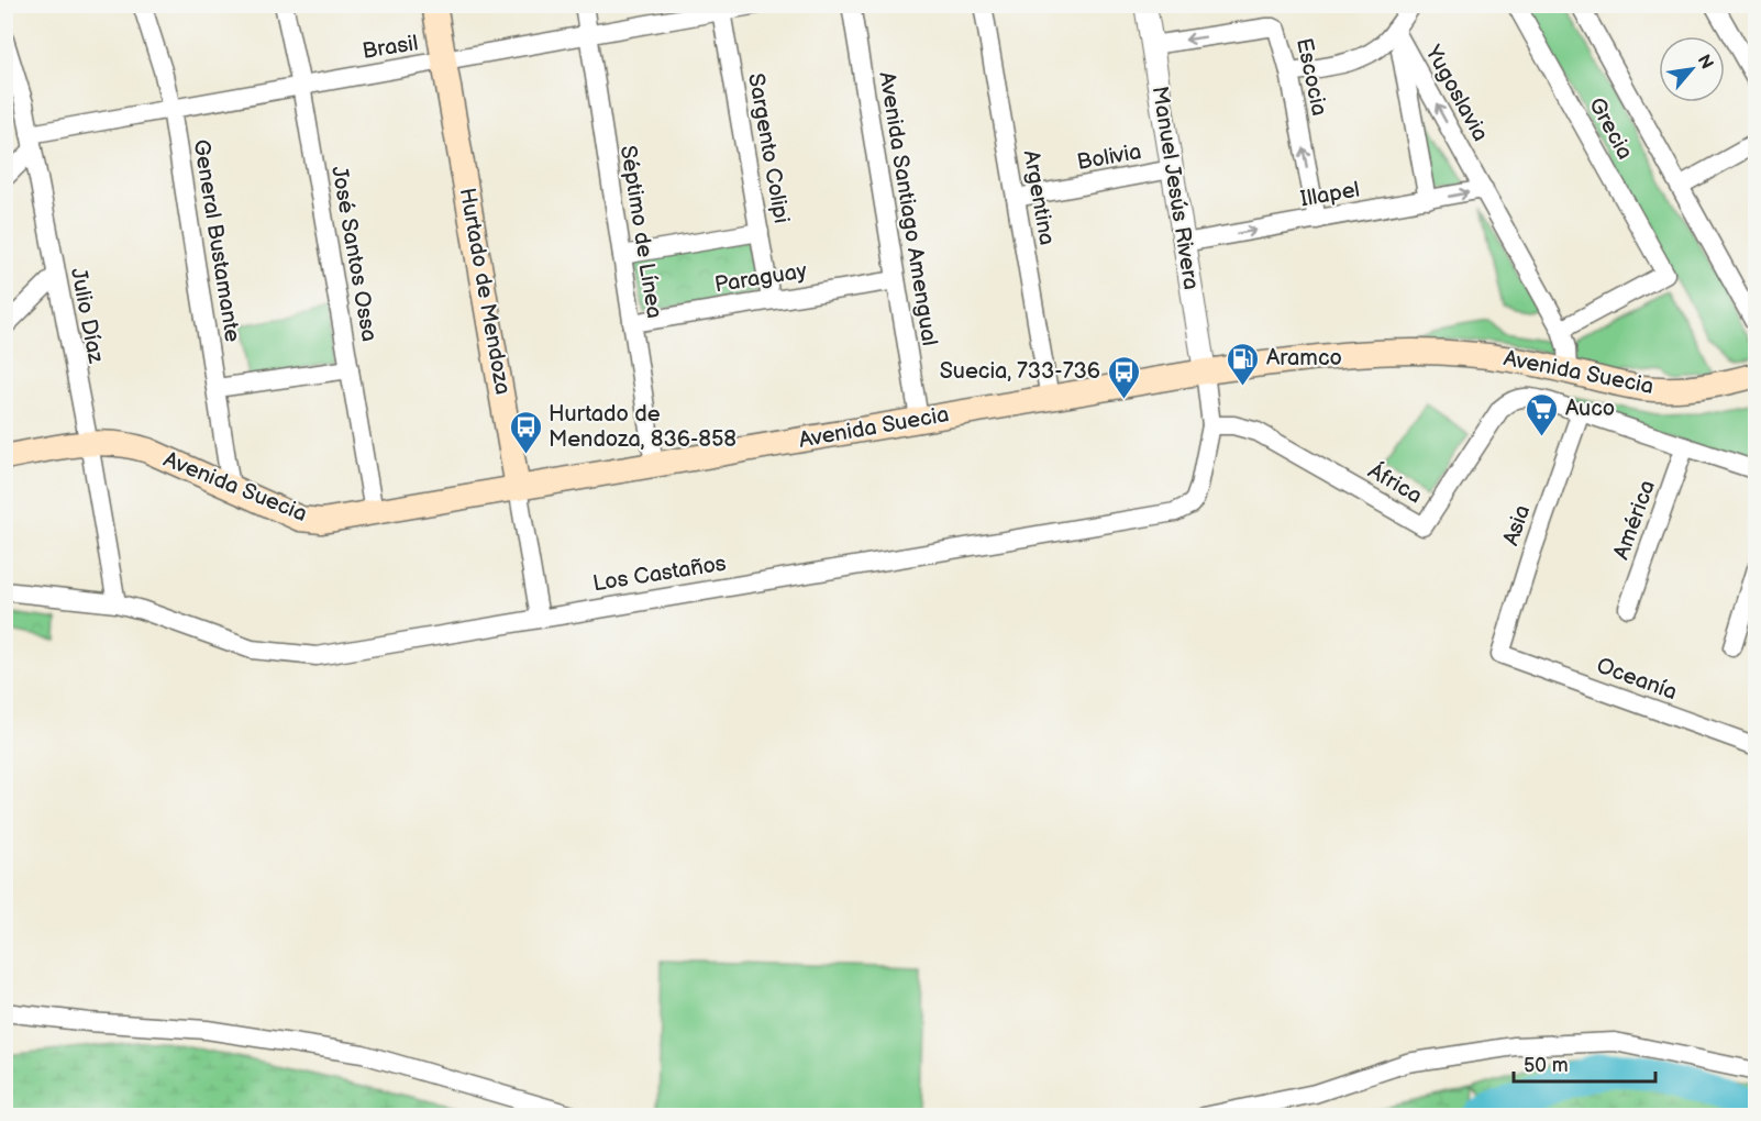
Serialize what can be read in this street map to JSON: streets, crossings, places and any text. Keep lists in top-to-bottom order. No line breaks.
{"streets":{"main road":["Hurtado de Mendoza","Avenida Suecia"],"street":["Brasil","Escocia","Yugoslavia","Grecia","Sargento Colipi","Bolivia","Manuel Jesús Rivera","Illapel","Argentina","Avenida Santiago Amengual","Séptimo de Línea","General Bustamante","José Santos Ossa","Paraguay","Julio Díaz","África","América","Asia","Los Castaños","Oceanía"]},"crossings":[["Brasil","Sargento Colipi"],["Brasil","Séptimo de Línea"],["Brasil","General Bustamante"],["Brasil","José Santos Ossa"],["Brasil","Hurtado de Mendoza"],["Brasil","Julio Díaz"],["Escocia","Manuel Jesús Rivera"],["Escocia","Illapel"],["Yugoslavia","Grecia"],["Yugoslavia","Illapel"],["Yugoslavia","Avenida Suecia"],["Sargento Colipi","Paraguay"],["Bolivia","Manuel Jesús Rivera"],["Bolivia","Argentina"],["Manuel Jesús Rivera","Illapel"],["Manuel Jesús Rivera","Avenida Suecia"],["Manuel Jesús Rivera","Los Castaños"],["Argentina","Avenida Suecia"],["Avenida Santiago Amengual","Paraguay"],["Avenida Santiago Amengual","Avenida Suecia"],["Séptimo de Línea","Paraguay"],["Séptimo de Línea","Avenida Suecia"],["General Bustamante","Avenida Suecia"],["José Santos Ossa","Avenida Suecia"],["Hurtado de Mendoza","Avenida Suecia"],["Hurtado de Mendoza","Los Castaños"],["Julio Díaz","Avenida Suecia"],["Julio Díaz","Los Castaños"],["Avenida Suecia","Los Castaños"],["África","Asia"],["África","Los Castaños"],["Asia","Oceanía"]],"one_way":["Illapel"],"places":{"fuel station":["Aramco"],"bus stop":["Suecia, 733-736","Hurtado de Mendoza, 836-858"],"supermarket":["Auco"]},"scale_bar":"50 m","north":"top right"}
